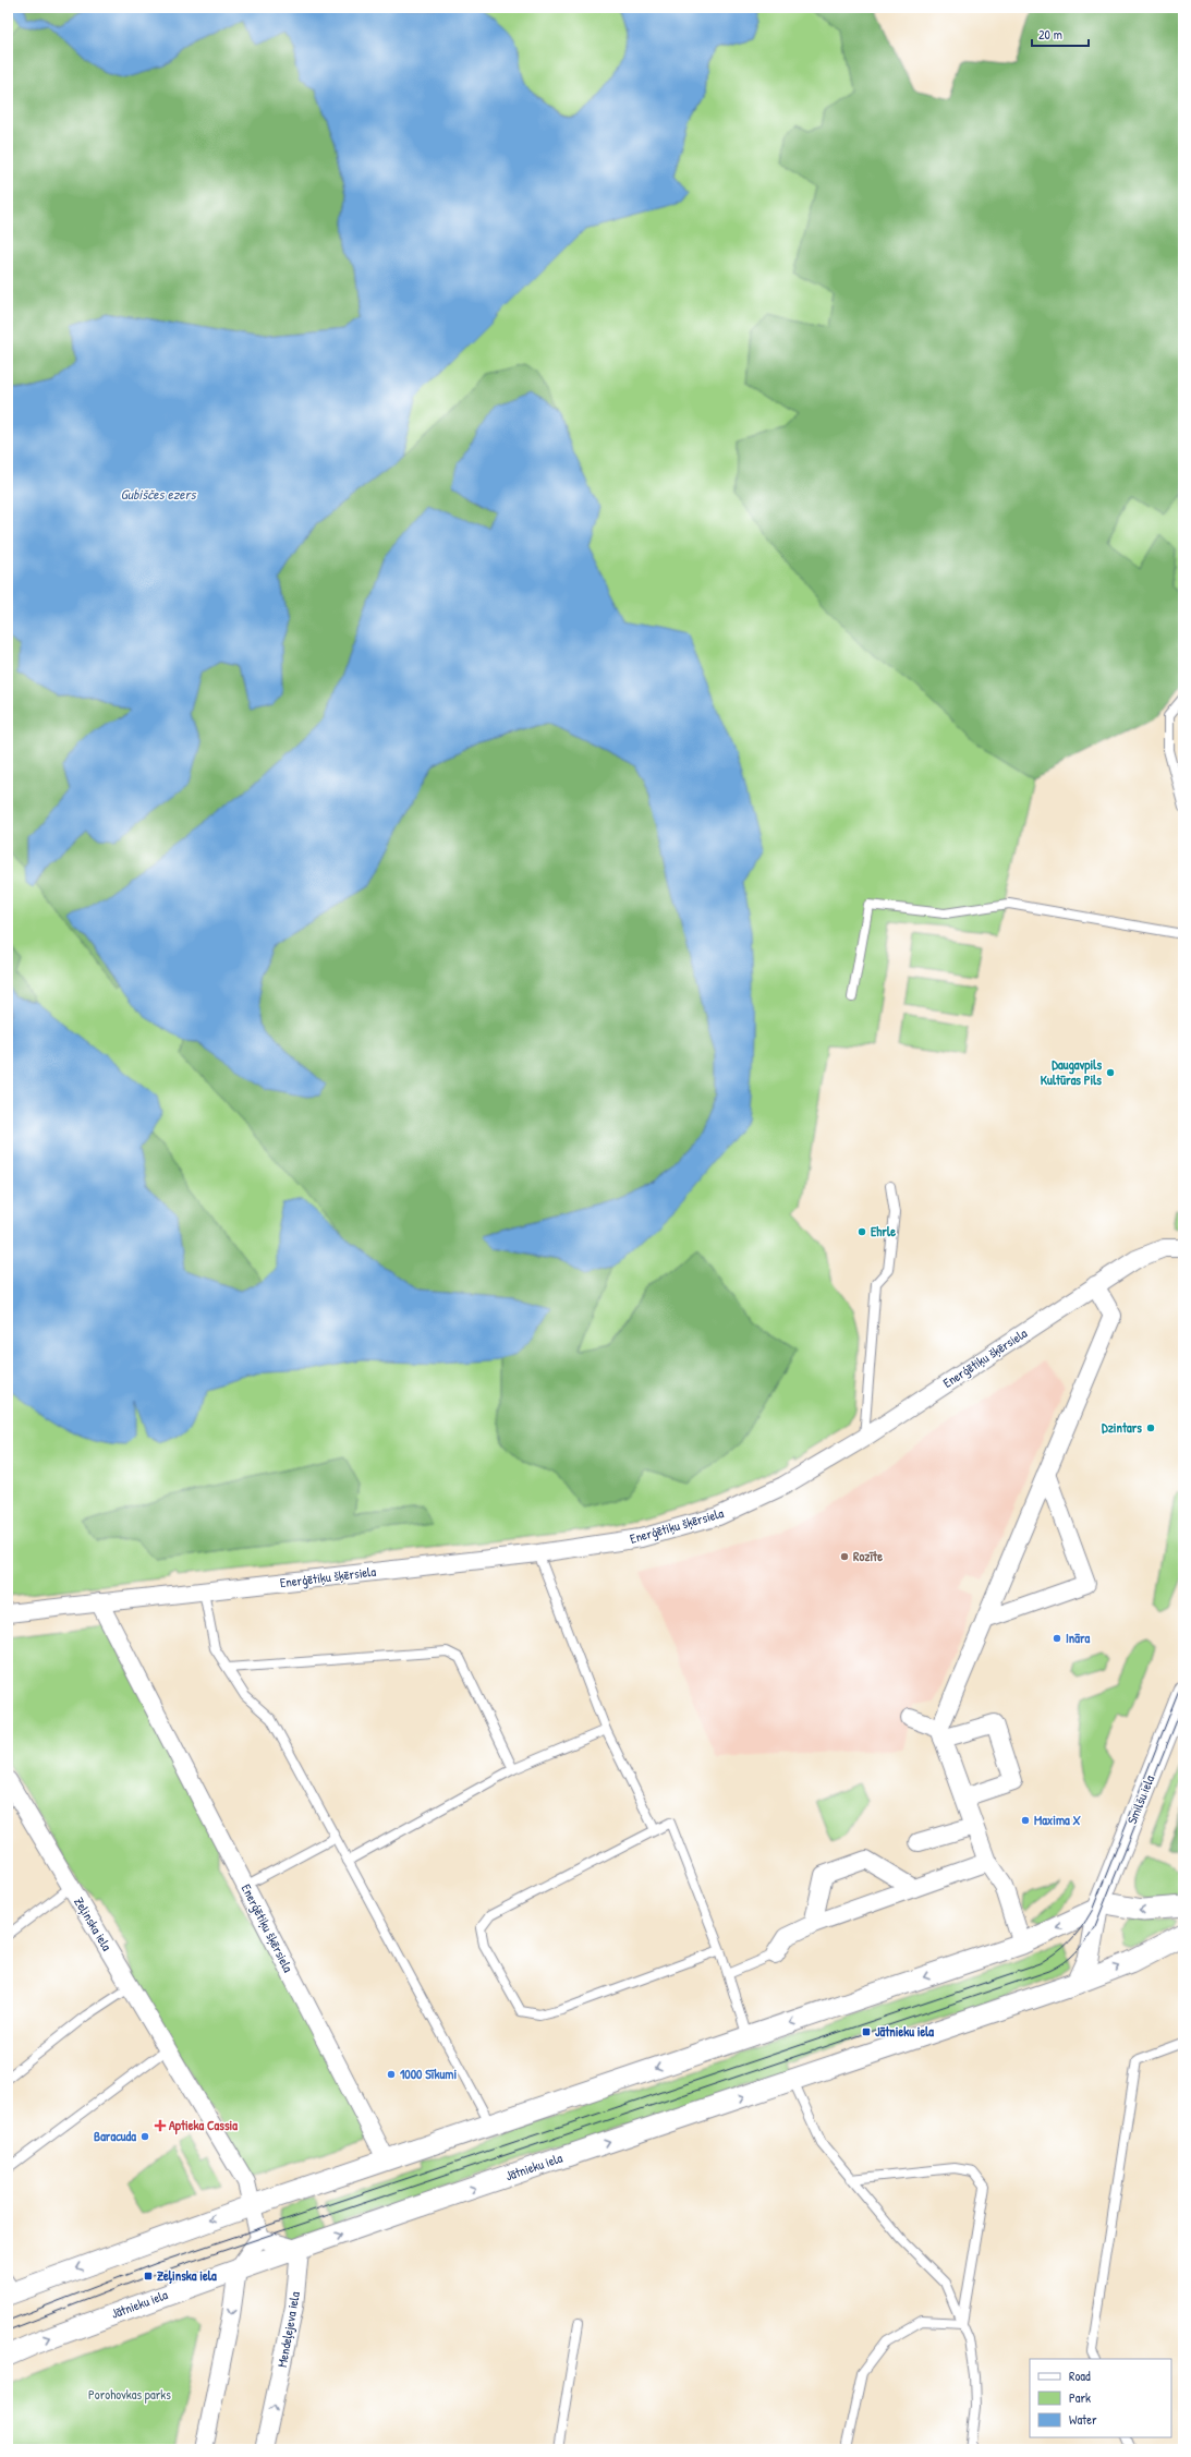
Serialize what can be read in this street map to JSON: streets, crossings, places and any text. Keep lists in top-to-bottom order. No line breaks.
{"streets":{"street":["Enerģētiķu šķērsiela","Smilšu iela","Zeļinska iela","Jātnieku iela","Mendeļejeva iela"]},"crossings":[["Smilšu iela","Jātnieku iela"],["Jātnieku iela","Mendeļejeva iela"]],"water":["Gubiščes ezers"],"parks":["Porohovkas parks"],"places":{"other":["Daugavpils Kultūras Pils","Ehrle","Dzintars","Rozīte","Ināra","Maxima X","1000 Sīkumi","Baracuda"],"transit":["Jātnieku iela","Zeļinska iela"],"health":["Aptieka Cassia"]},"legend":["Road","Park","Water"],"scale_bar":"20 m"}
